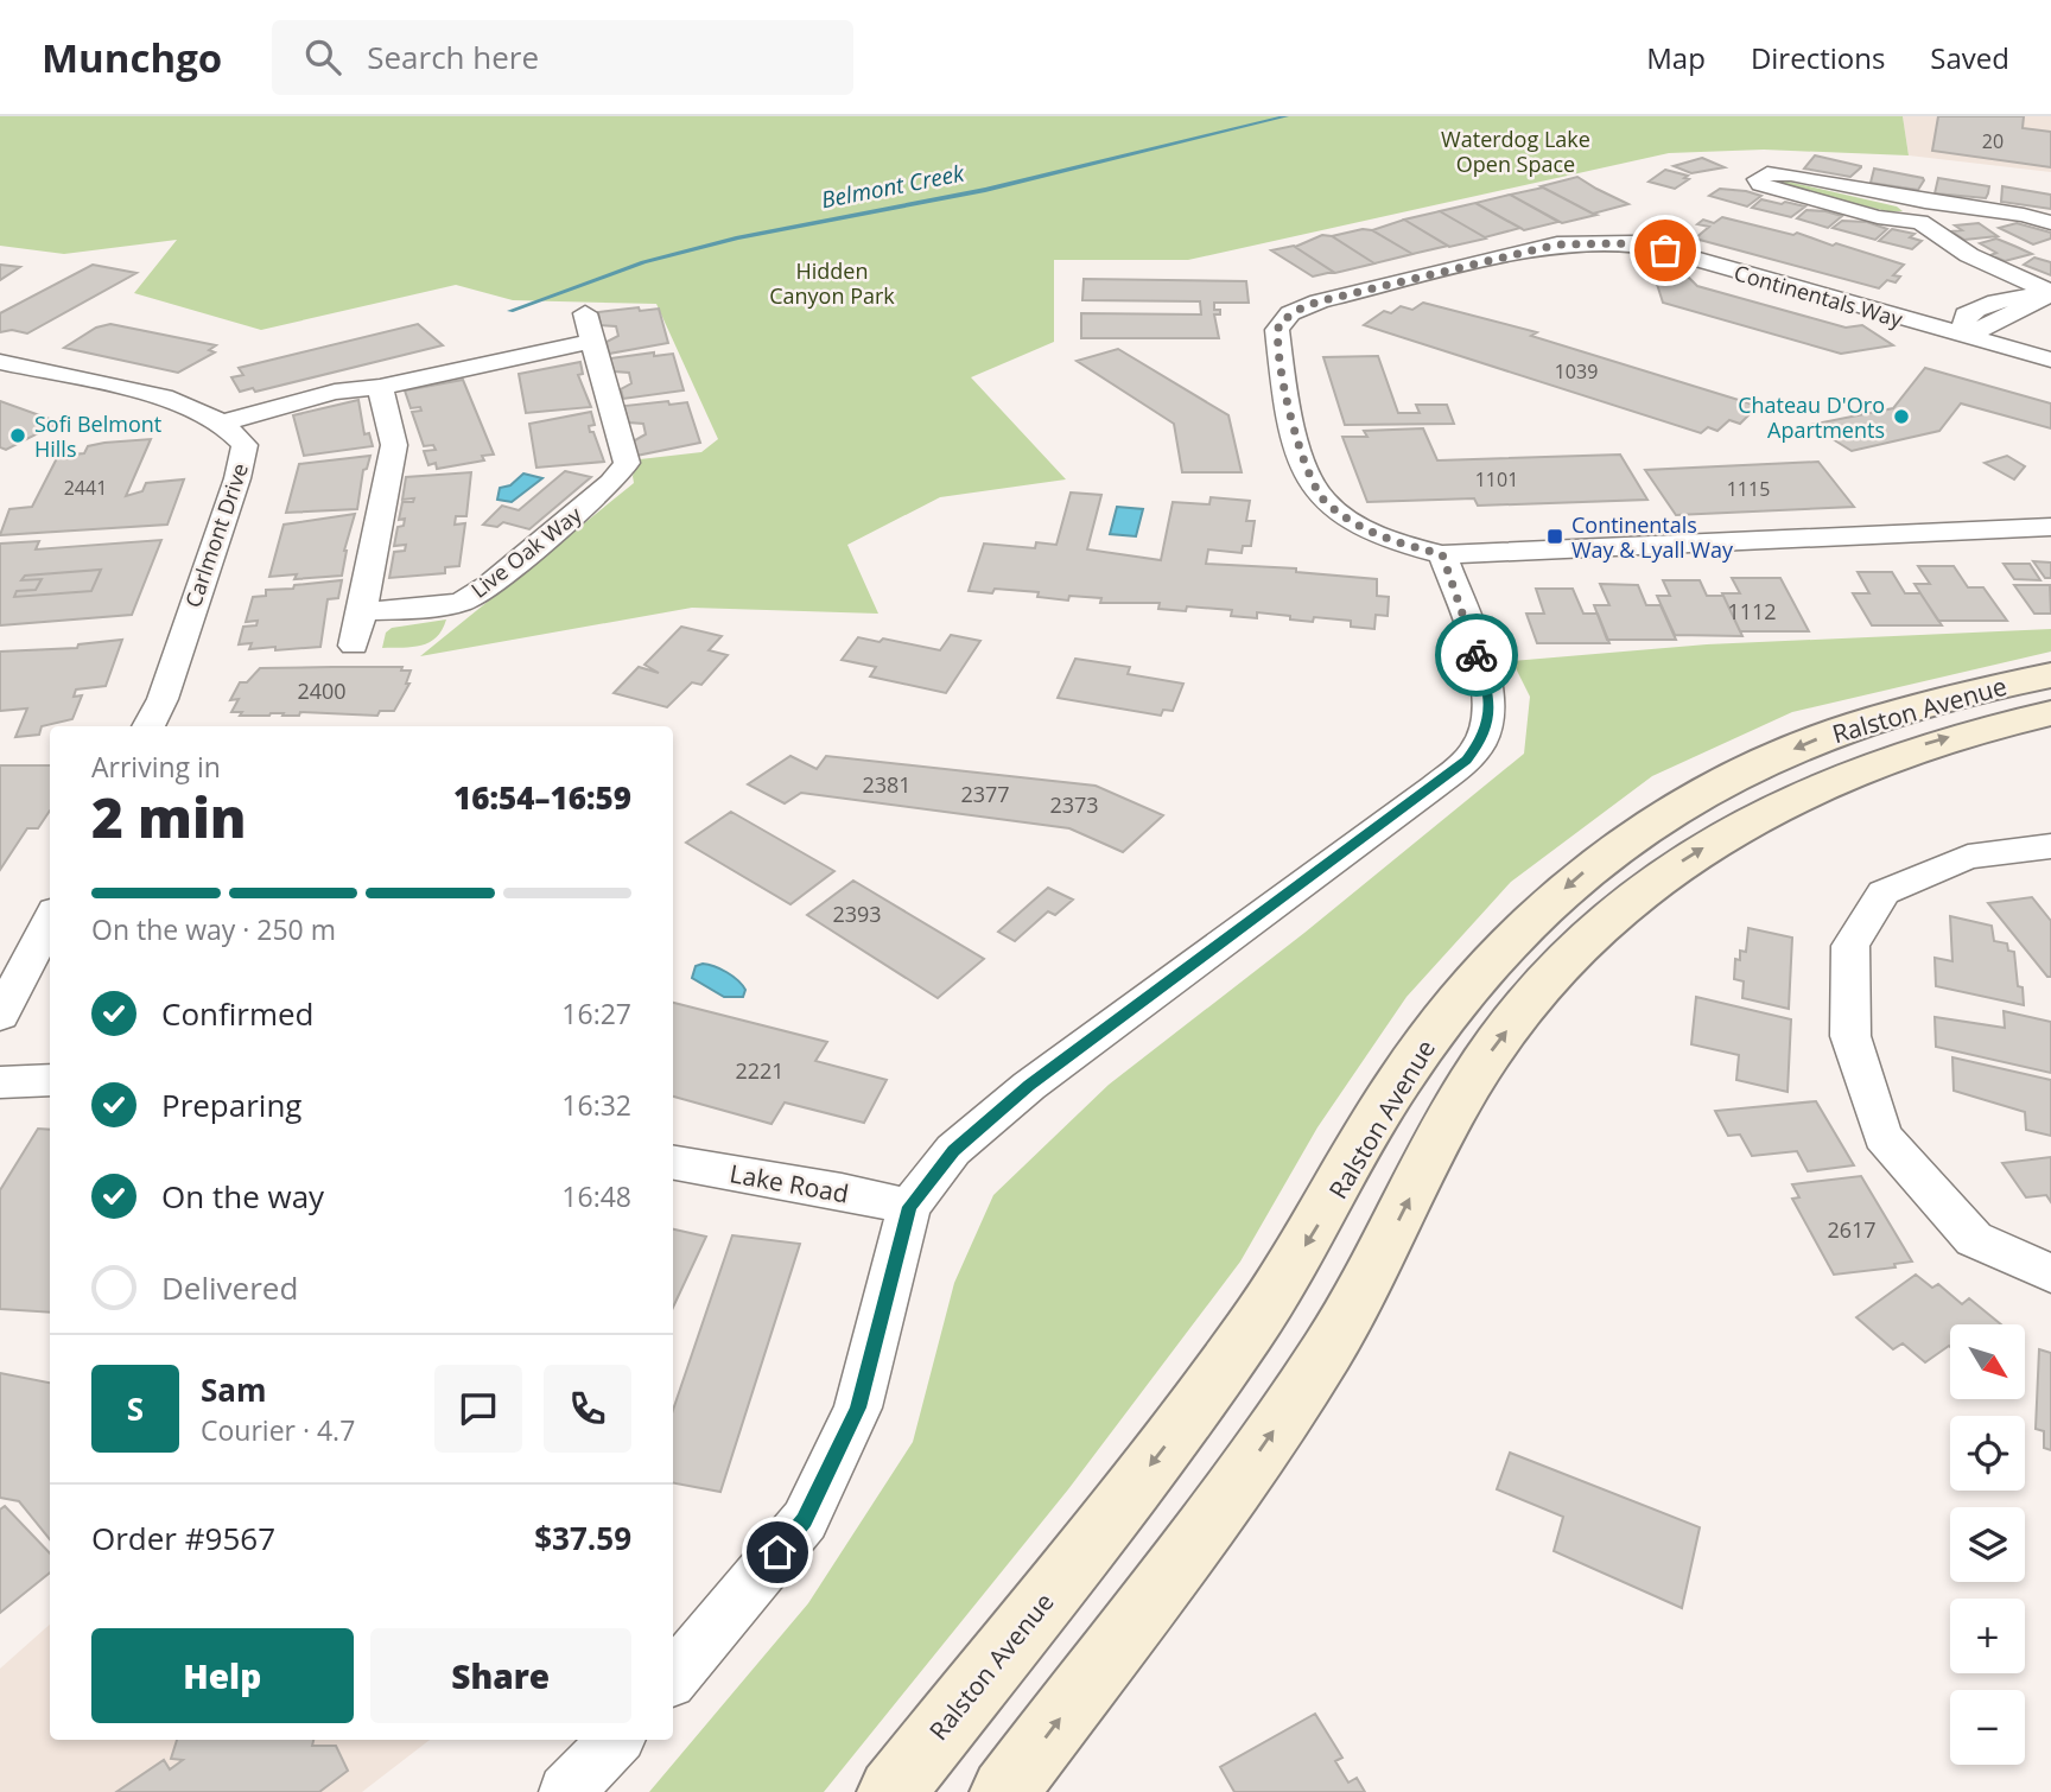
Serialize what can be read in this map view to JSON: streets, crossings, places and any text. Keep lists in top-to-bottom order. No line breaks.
{"streets":{"main road":["Ralston Avenue"],"street":["Continentals Way","Carlmont Drive","Live Oak Way","Lake Road"]},"water":["Belmont Creek"],"parks":["Waterdog Lake Open Space","Hidden Canyon Park"],"places":{"other":["Chateau D'Oro Apartments","Sofi Belmont Hills"],"transit":["Continentals Way & Lyall Way"]},"house_numbers":["20","1039","1101","2441","1115","1112","2400","2381","2377","2373","2393","2221","2617"],"north":"bottom right","page":{"header":"Munchgo","search":"Search here","nav":["Map","Directions","Saved"],"heading":["2 min","Arriving in","16:54–16:59"],"panel":["Sam","Courier · 4.7","Order #9567","$37.59"],"bar":"On the way · 250 m","list":[["Confirmed","16:27"],["Preparing","16:32"],["On the way","16:48"],"Delivered"],"map_buttons":["+","−"],"round":"S","buttons":["Help","Share"]}}
